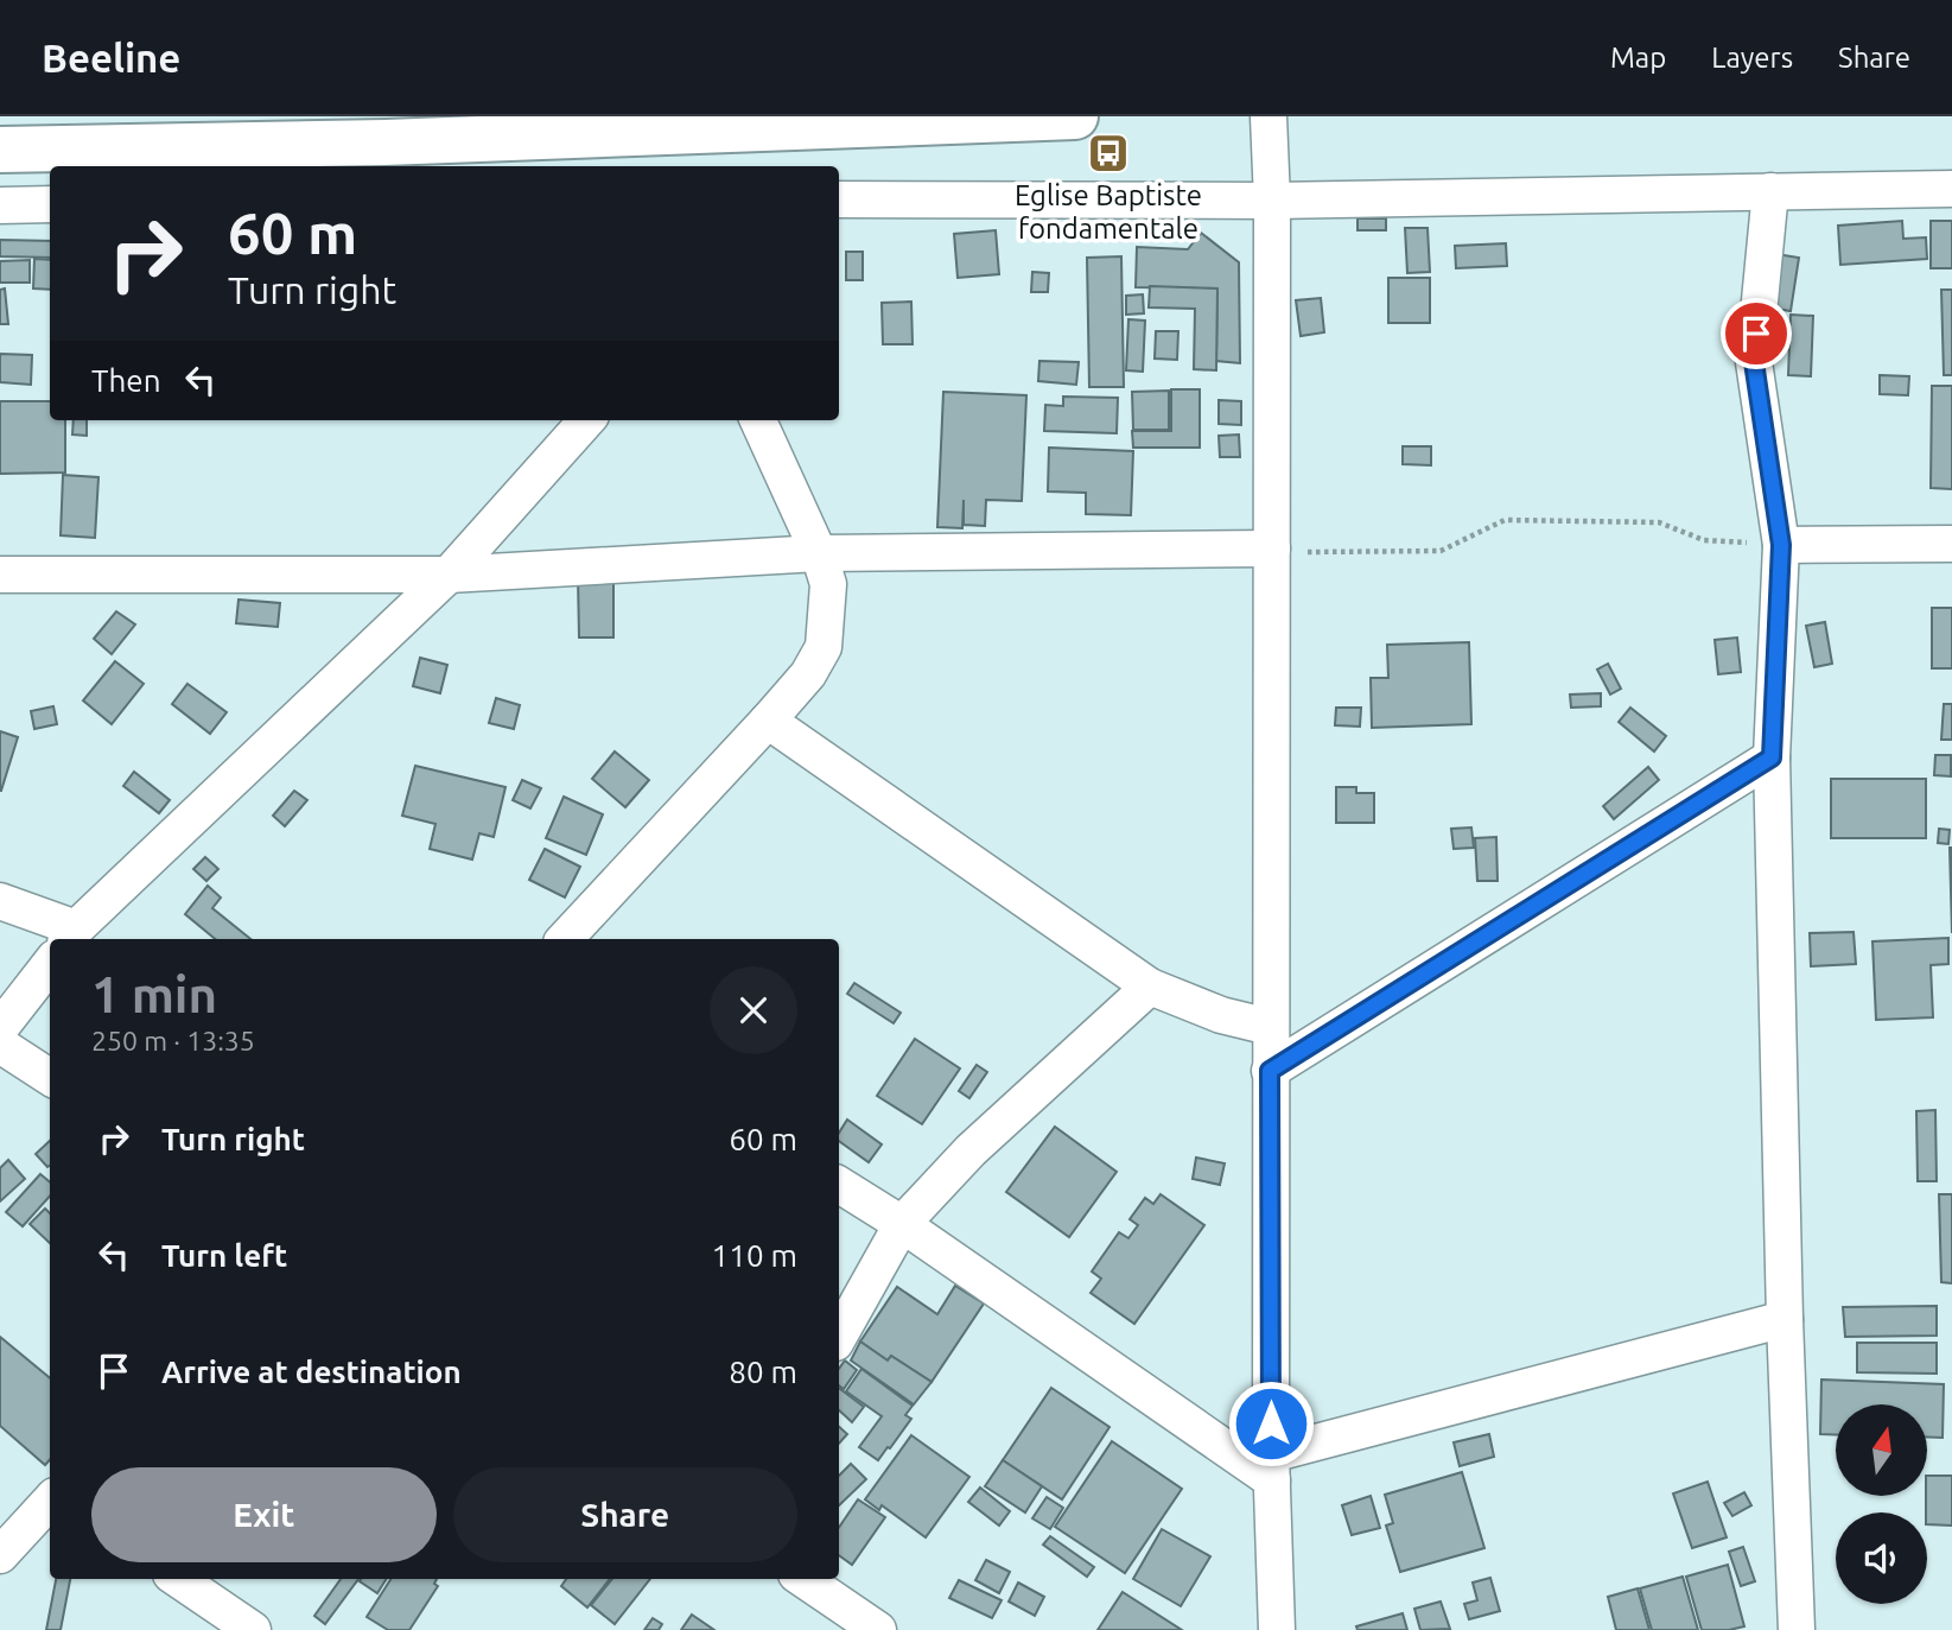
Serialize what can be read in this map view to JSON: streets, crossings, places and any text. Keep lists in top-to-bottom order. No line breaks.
{"places":{"bus stop":["Eglise Baptiste fondamentale"]},"north":"top","page":{"header":"Beeline","nav":["Map","Layers","Share"],"turn":["60 m","Turn right"],"then":"Then","heading":["1 min","250 m · 13:35"],"list":[{"name":"Turn right","value":"60 m"},{"name":"Turn left","value":"110 m"},{"name":"Arrive at destination","value":"80 m"}],"buttons":["Exit","Share"]}}
